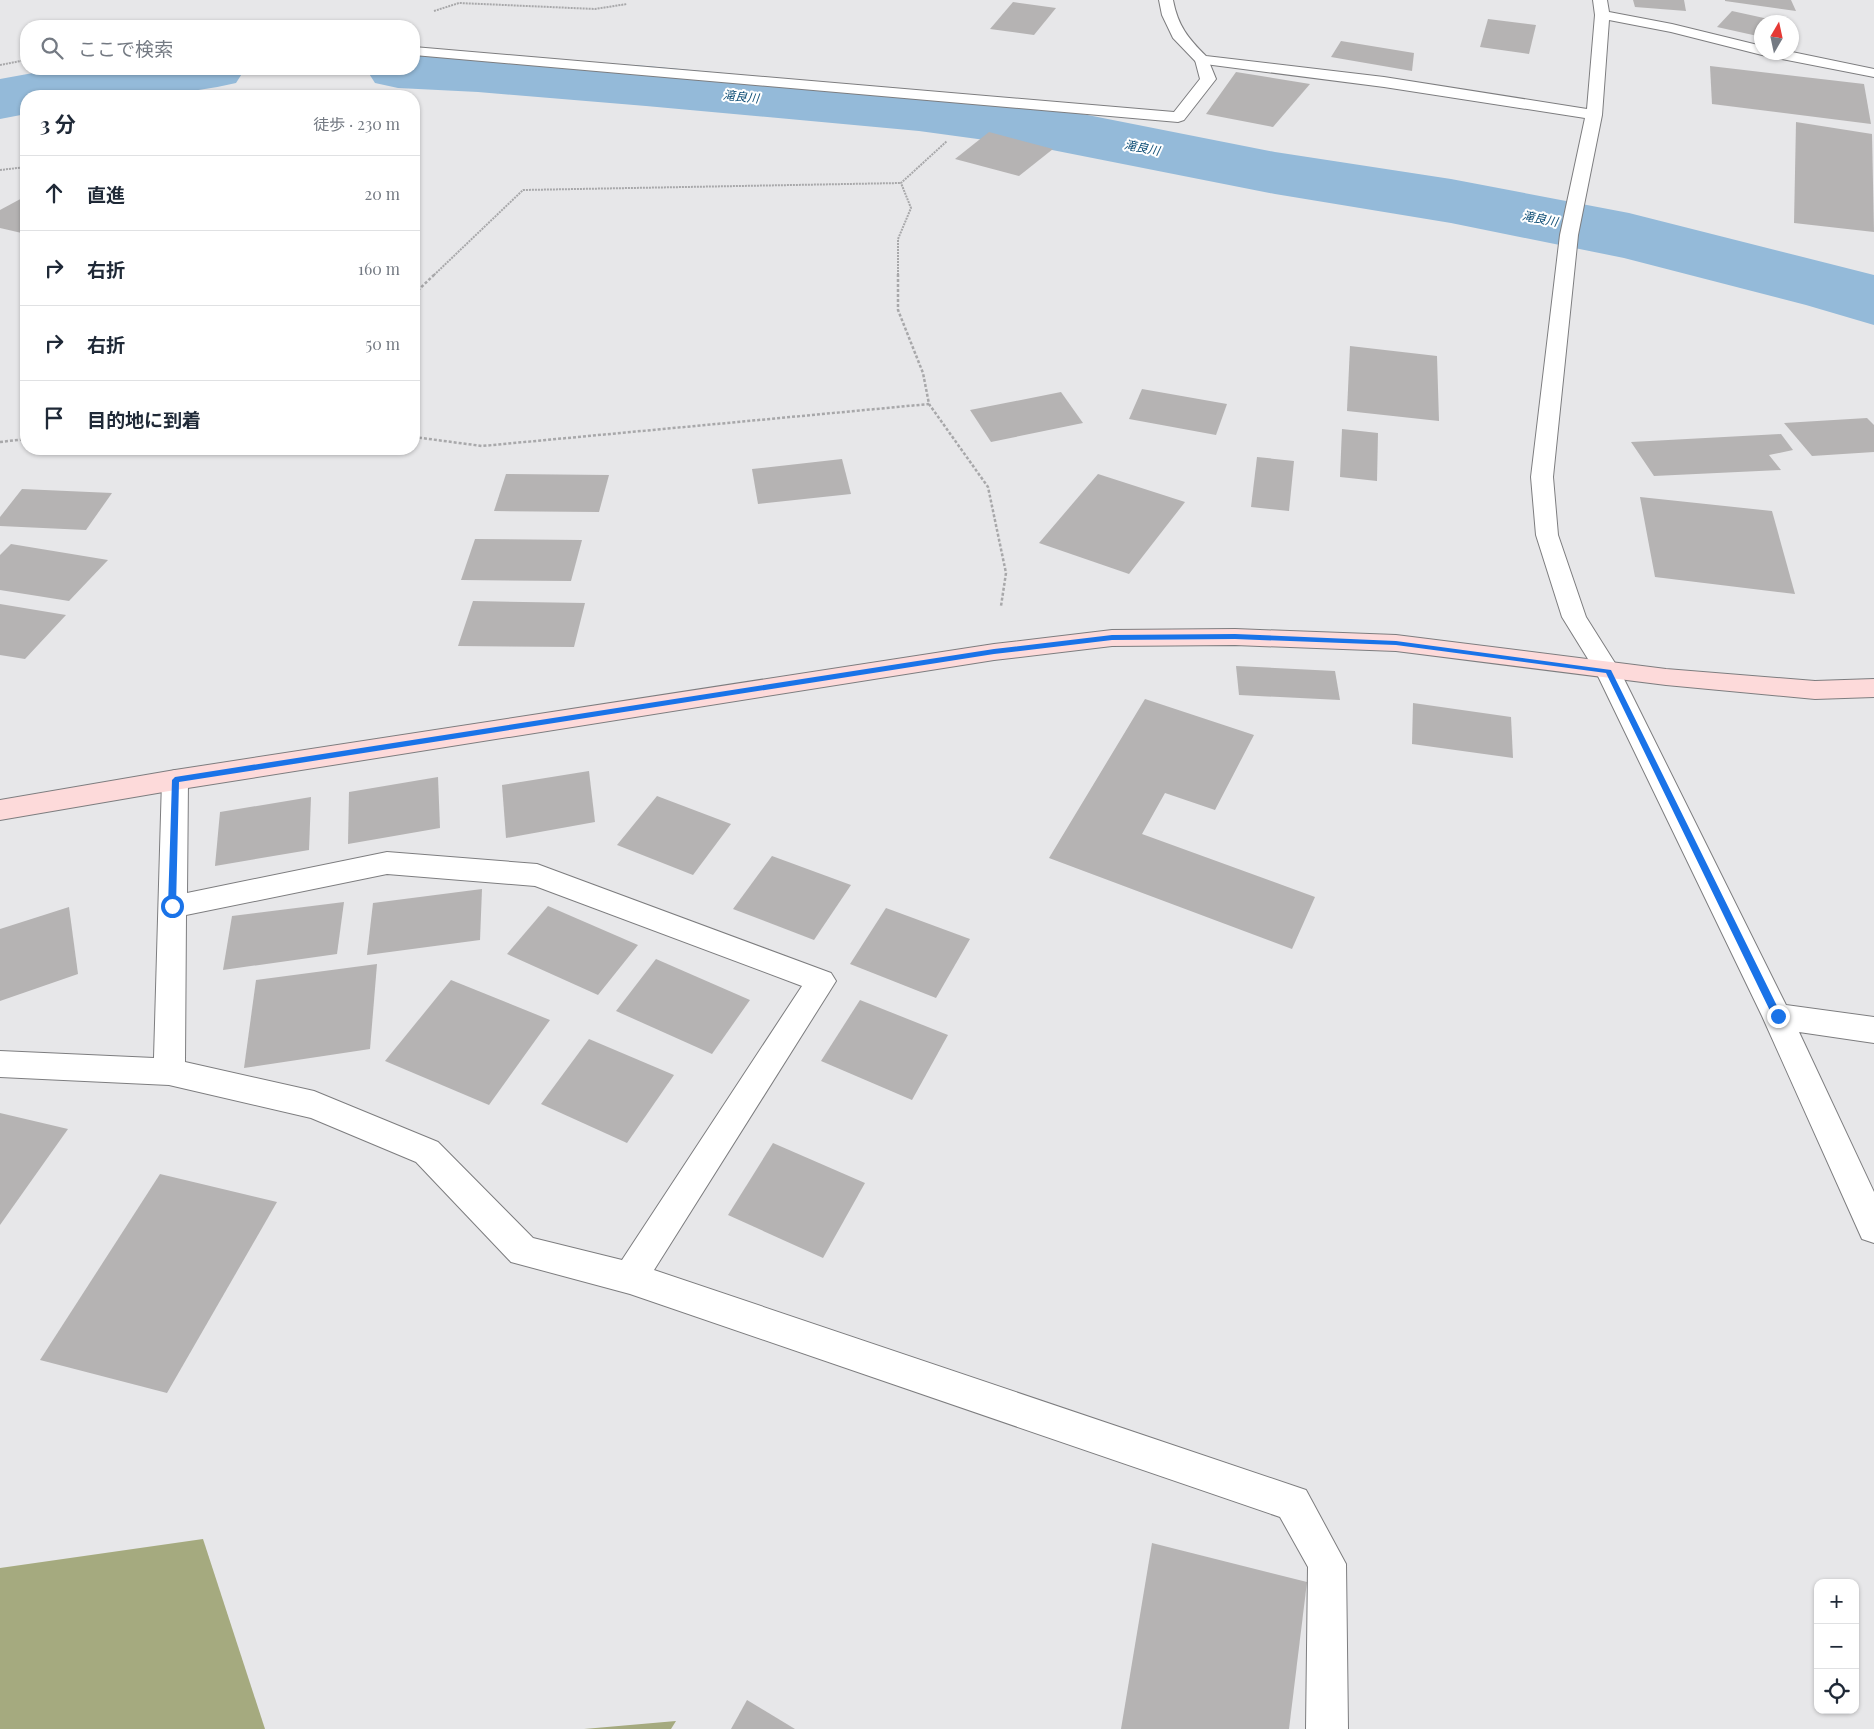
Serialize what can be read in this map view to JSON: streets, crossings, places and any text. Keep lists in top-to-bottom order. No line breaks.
{"water":["滝良川"],"north":"top","page":{"search":"ここで検索","heading":["3 分","徒歩 · 230 m"],"list":[["直進","20 m"],["右折","160 m"],["右折","50 m"],"目的地に到着"],"map_buttons":["+","−"]}}
